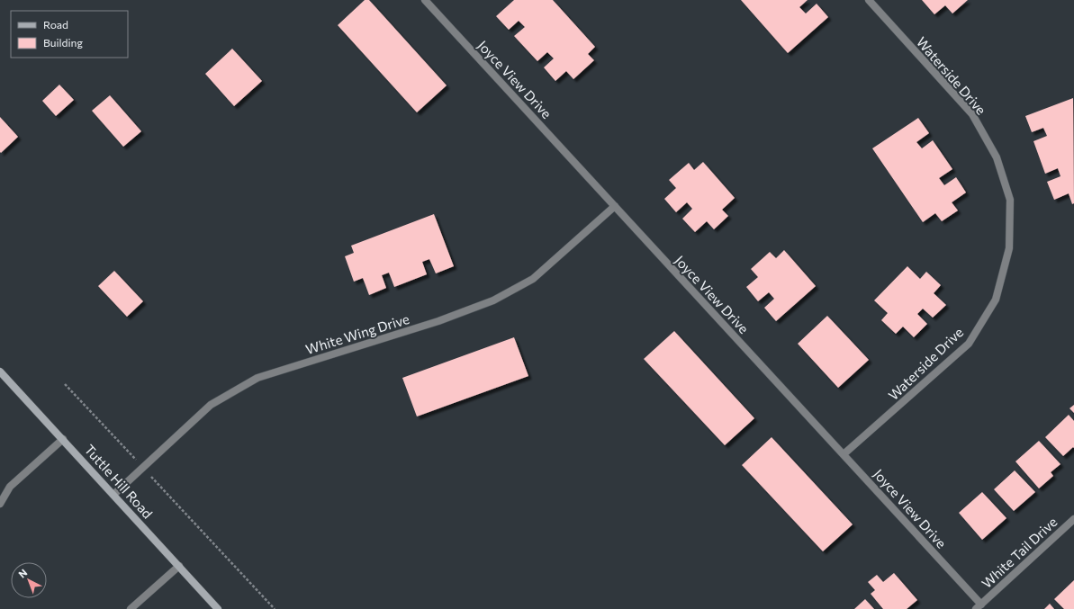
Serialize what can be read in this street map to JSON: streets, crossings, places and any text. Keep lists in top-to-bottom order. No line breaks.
{"streets":{"main road":["Tuttle Hill Road"],"street":["Waterside Drive","Joyce View Drive","White Wing Drive","White Tail Drive"]},"crossings":[["Waterside Drive","Joyce View Drive"],["Joyce View Drive","White Wing Drive"],["Joyce View Drive","White Tail Drive"],["White Wing Drive","Tuttle Hill Road"]],"legend":["Road","Building"],"north":"top left"}
